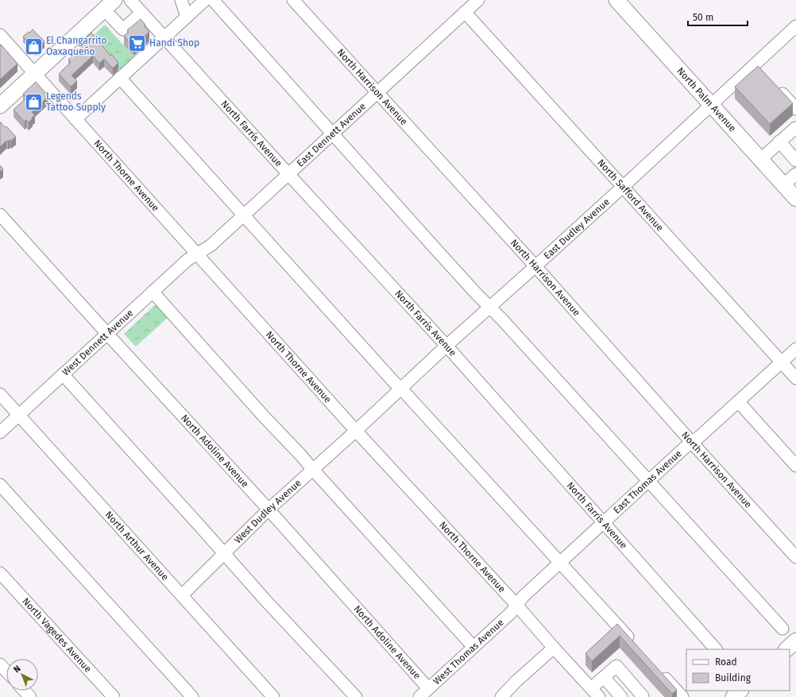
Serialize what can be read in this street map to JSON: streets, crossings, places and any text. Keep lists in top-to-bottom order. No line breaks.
{"streets":{"main road":["North Palm Avenue"],"street":["North Harrison Avenue","North Farris Avenue","East Dennett Avenue","North Thorne Avenue","North Safford Avenue","East Dudley Avenue","West Dennett Avenue","North Adoline Avenue","East Thomas Avenue","West Dudley Avenue","North Arthur Avenue","North Vagedes Avenue","West Thomas Avenue"]},"crossings":[["North Harrison Avenue","East Dennett Avenue"],["North Harrison Avenue","East Dudley Avenue"],["North Harrison Avenue","East Thomas Avenue"],["North Palm Avenue","East Dudley Avenue"],["North Farris Avenue","East Dennett Avenue"],["North Farris Avenue","East Dudley Avenue"],["North Farris Avenue","East Thomas Avenue"],["East Dennett Avenue","North Thorne Avenue"],["East Dennett Avenue","North Safford Avenue"],["East Dennett Avenue","West Dennett Avenue"],["North Thorne Avenue","East Dudley Avenue"],["North Thorne Avenue","West Dennett Avenue"],["North Thorne Avenue","East Thomas Avenue"],["North Thorne Avenue","West Dudley Avenue"],["North Thorne Avenue","West Thomas Avenue"],["North Safford Avenue","East Dudley Avenue"],["North Safford Avenue","East Thomas Avenue"],["East Dudley Avenue","West Dudley Avenue"],["West Dennett Avenue","North Adoline Avenue"],["West Dennett Avenue","North Arthur Avenue"],["North Adoline Avenue","West Dudley Avenue"],["North Adoline Avenue","West Thomas Avenue"],["East Thomas Avenue","West Thomas Avenue"],["West Dudley Avenue","North Arthur Avenue"]],"places":{"supermarket":["Handi Shop"],"shop":["El Changarrito Oaxaqueño","Legends Tattoo Supply"]},"legend":["Road","Building"],"scale_bar":"50 m","north":"top left"}
